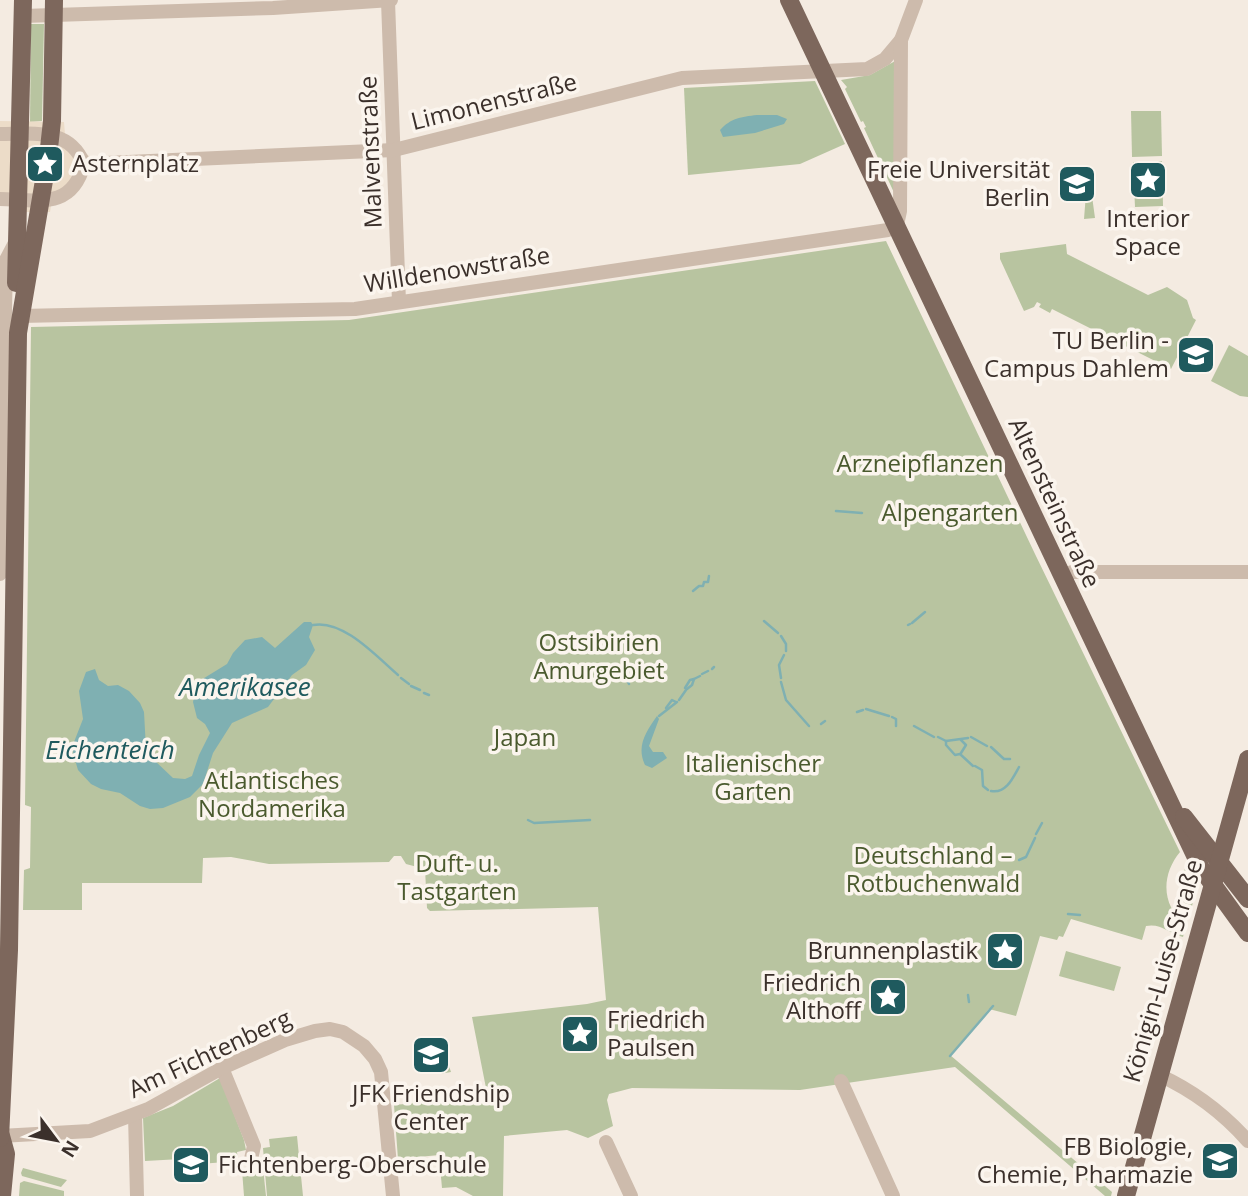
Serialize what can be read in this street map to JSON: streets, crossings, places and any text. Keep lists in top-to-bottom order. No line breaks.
{"streets":{"main road":["Altensteinstraße","Königin-Luise-Straße"],"street":["Limonenstraße","Malvenstraße","Willdenowstraße","Am Fichtenberg"]},"crossings":[["Limonenstraße","Malvenstraße"],["Limonenstraße","Altensteinstraße"],["Malvenstraße","Willdenowstraße"],["Willdenowstraße","Altensteinstraße"],["Altensteinstraße","Königin-Luise-Straße"]],"water":["Amerikasee","Eichenteich"],"parks":["Arzneipflanzen","Alpengarten","Ostsibirien Amurgebiet","Japan","Italienischer Garten","Atlantisches Nordamerika","Deutschland – Rotbuchenwald","Duft- u. Tastgarten"],"places":{"place":["Asternplatz","Interior Space","Brunnenplastik","Friedrich Althoff","Friedrich Paulsen"],"school or university":["Freie Universität Berlin","TU Berlin - Campus Dahlem","JFK Friendship Center","FB Biologie, Chemie, Pharmazie","Fichtenberg-Oberschule"]},"north":"bottom right"}
